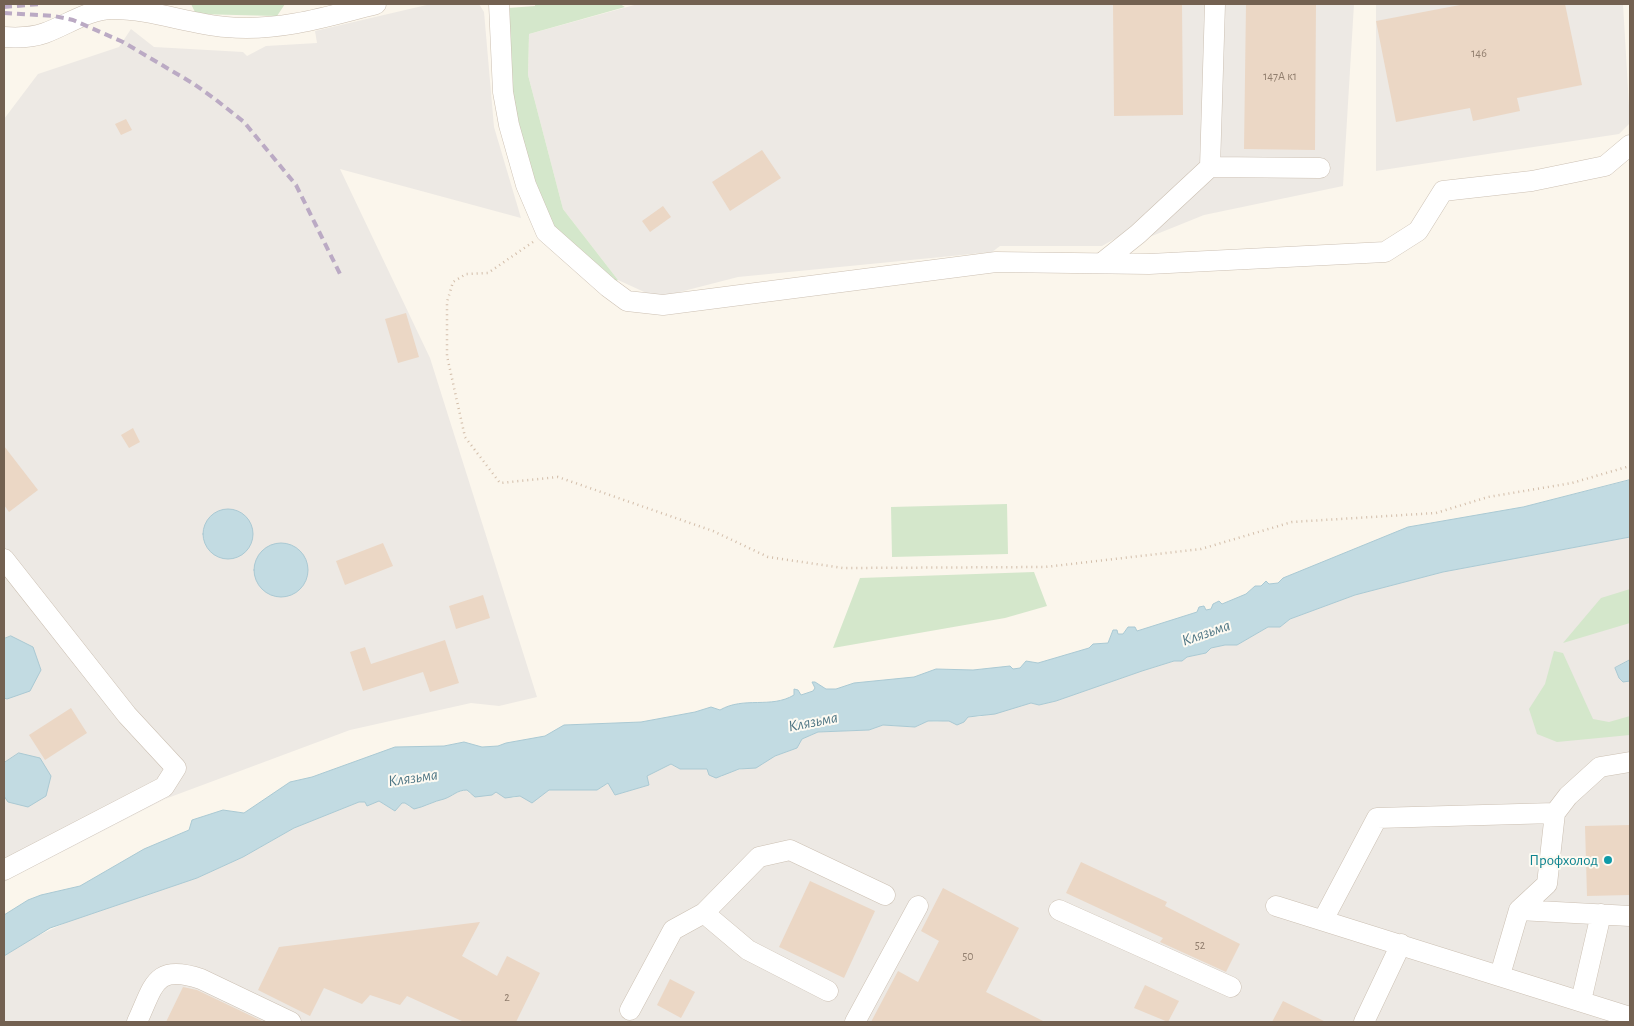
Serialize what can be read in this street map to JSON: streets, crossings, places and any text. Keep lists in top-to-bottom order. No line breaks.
{"water":["Клязьма"],"places":["Профхолод"],"house_numbers":["146","147А к1","52","50","2"]}
